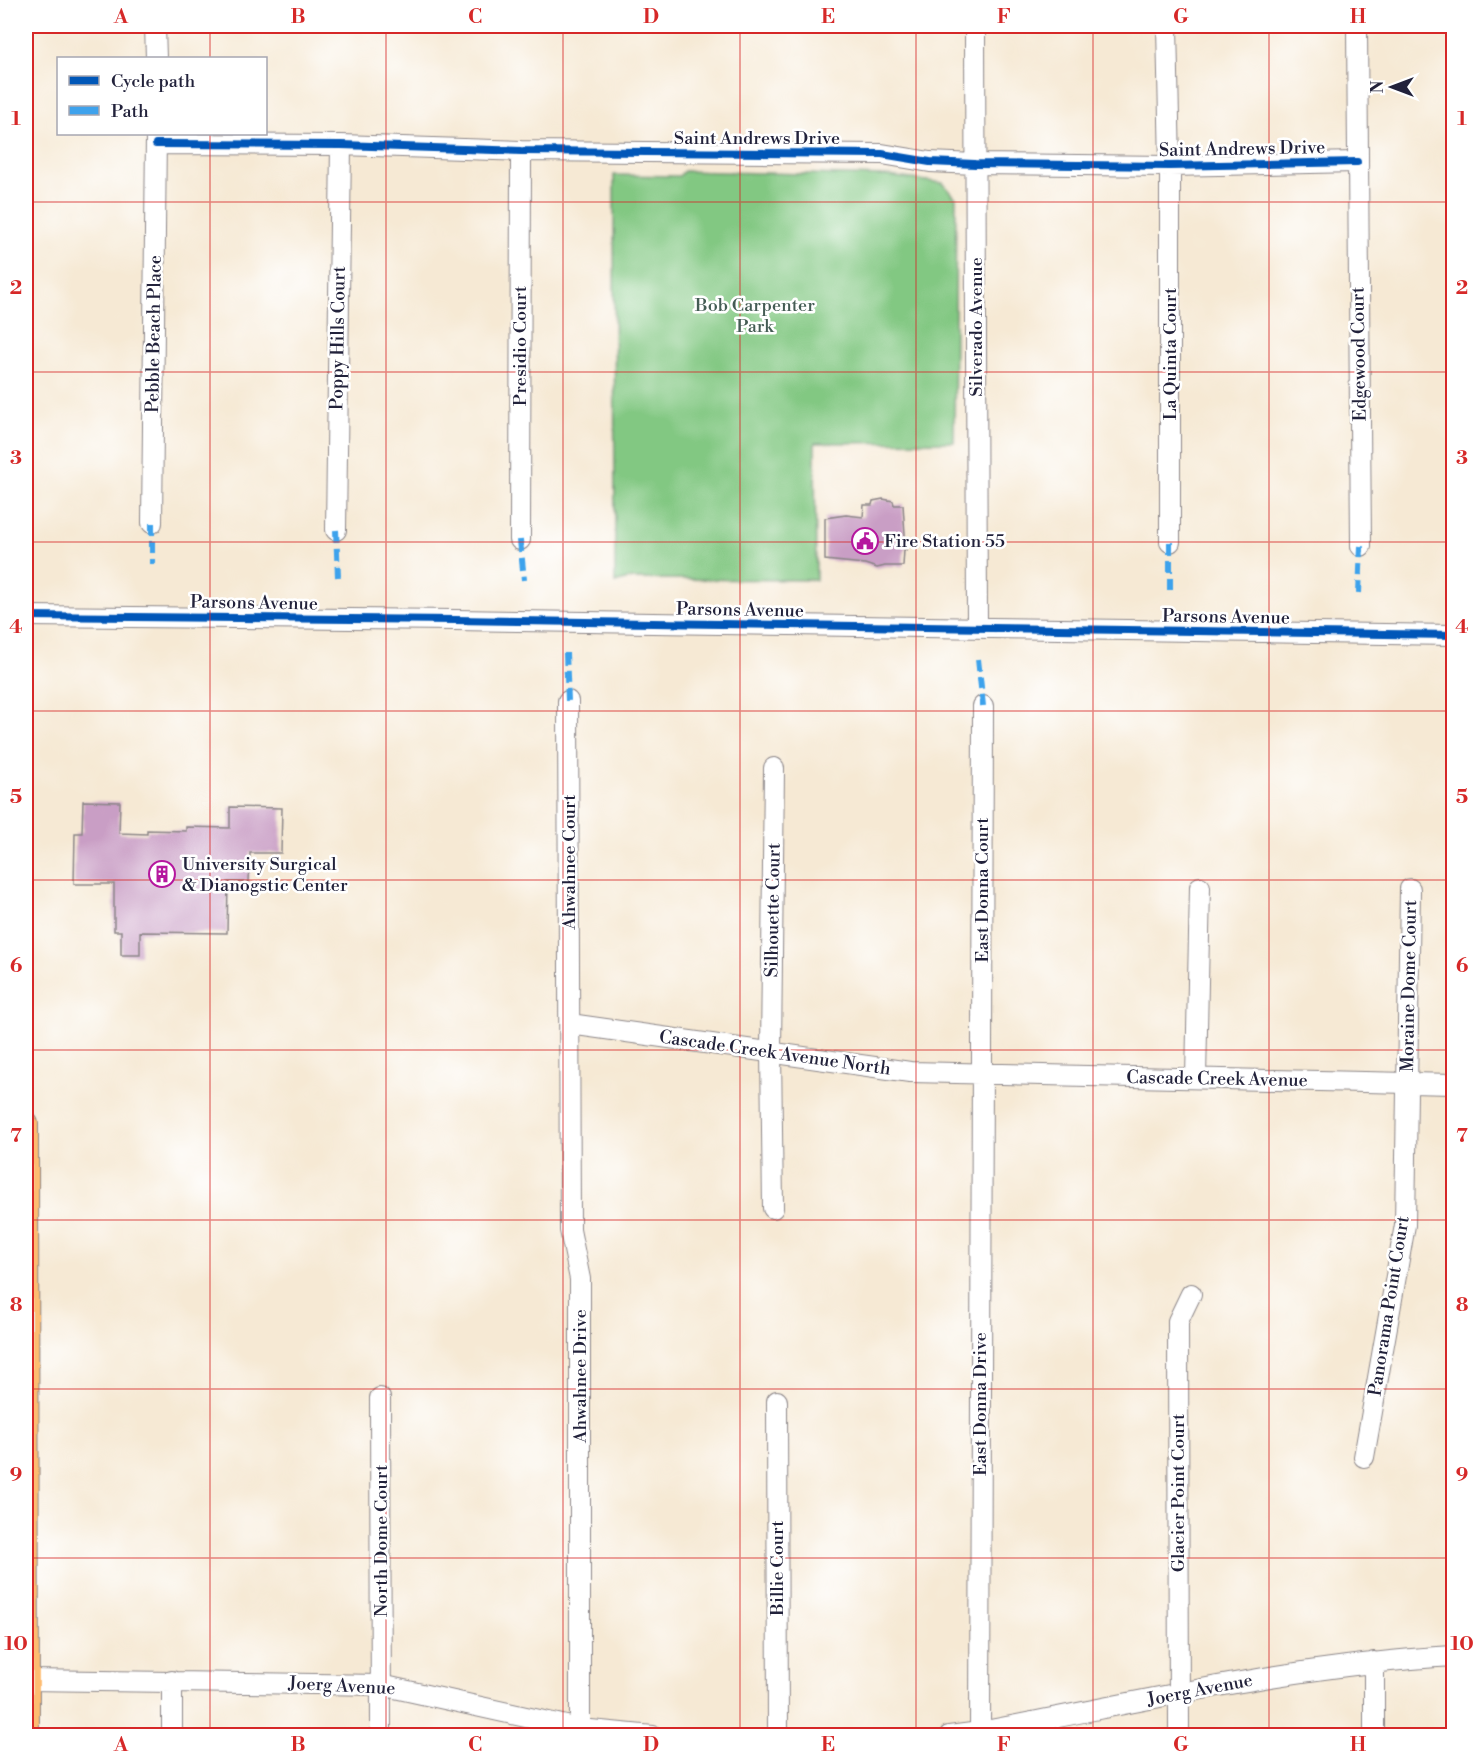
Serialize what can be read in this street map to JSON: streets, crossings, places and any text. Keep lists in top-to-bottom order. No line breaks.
{"streets":{"street":["Saint Andrews Drive","Silverado Avenue","Pebble Beach Place","Poppy Hills Court","Presidio Court","La Quinta Court","Edgewood Court","Parsons Avenue","Ahwahnee Court","East Donna Court","Silhouette Court","Moraine Dome Court","Cascade Creek Avenue North","Cascade Creek Avenue","Panorama Point Court","Ahwahnee Drive","East Donna Drive","Glacier Point Court","North Dome Court","Billie Court","Joerg Avenue"]},"crossings":[["Saint Andrews Drive","Silverado Avenue"],["Saint Andrews Drive","Pebble Beach Place"],["Saint Andrews Drive","Poppy Hills Court"],["Saint Andrews Drive","Presidio Court"],["Saint Andrews Drive","La Quinta Court"],["Saint Andrews Drive","Edgewood Court"],["Silverado Avenue","Parsons Avenue"],["Ahwahnee Court","Cascade Creek Avenue North"],["Ahwahnee Court","Ahwahnee Drive"],["East Donna Court","Cascade Creek Avenue North"],["East Donna Court","Cascade Creek Avenue"],["East Donna Court","East Donna Drive"],["Silhouette Court","Cascade Creek Avenue North"],["Moraine Dome Court","Cascade Creek Avenue"],["Moraine Dome Court","Panorama Point Court"],["Cascade Creek Avenue North","Cascade Creek Avenue"],["Cascade Creek Avenue North","Ahwahnee Drive"],["Cascade Creek Avenue North","East Donna Drive"],["Cascade Creek Avenue","Panorama Point Court"],["Cascade Creek Avenue","East Donna Drive"],["Ahwahnee Drive","Joerg Avenue"],["East Donna Drive","Joerg Avenue"],["Glacier Point Court","Joerg Avenue"],["North Dome Court","Joerg Avenue"]],"parks":["Bob Carpenter Park"],"places":{"public building":["Fire Station 55"],"building":["University Surgical & Dianogstic Center"]},"legend":["Cycle path","Path"],"north":"left","grid":{"columns":["A","B","C","D","E","F","G","H"],"rows":["1","2","3","4","5","6","7","8","9","10"]}}
